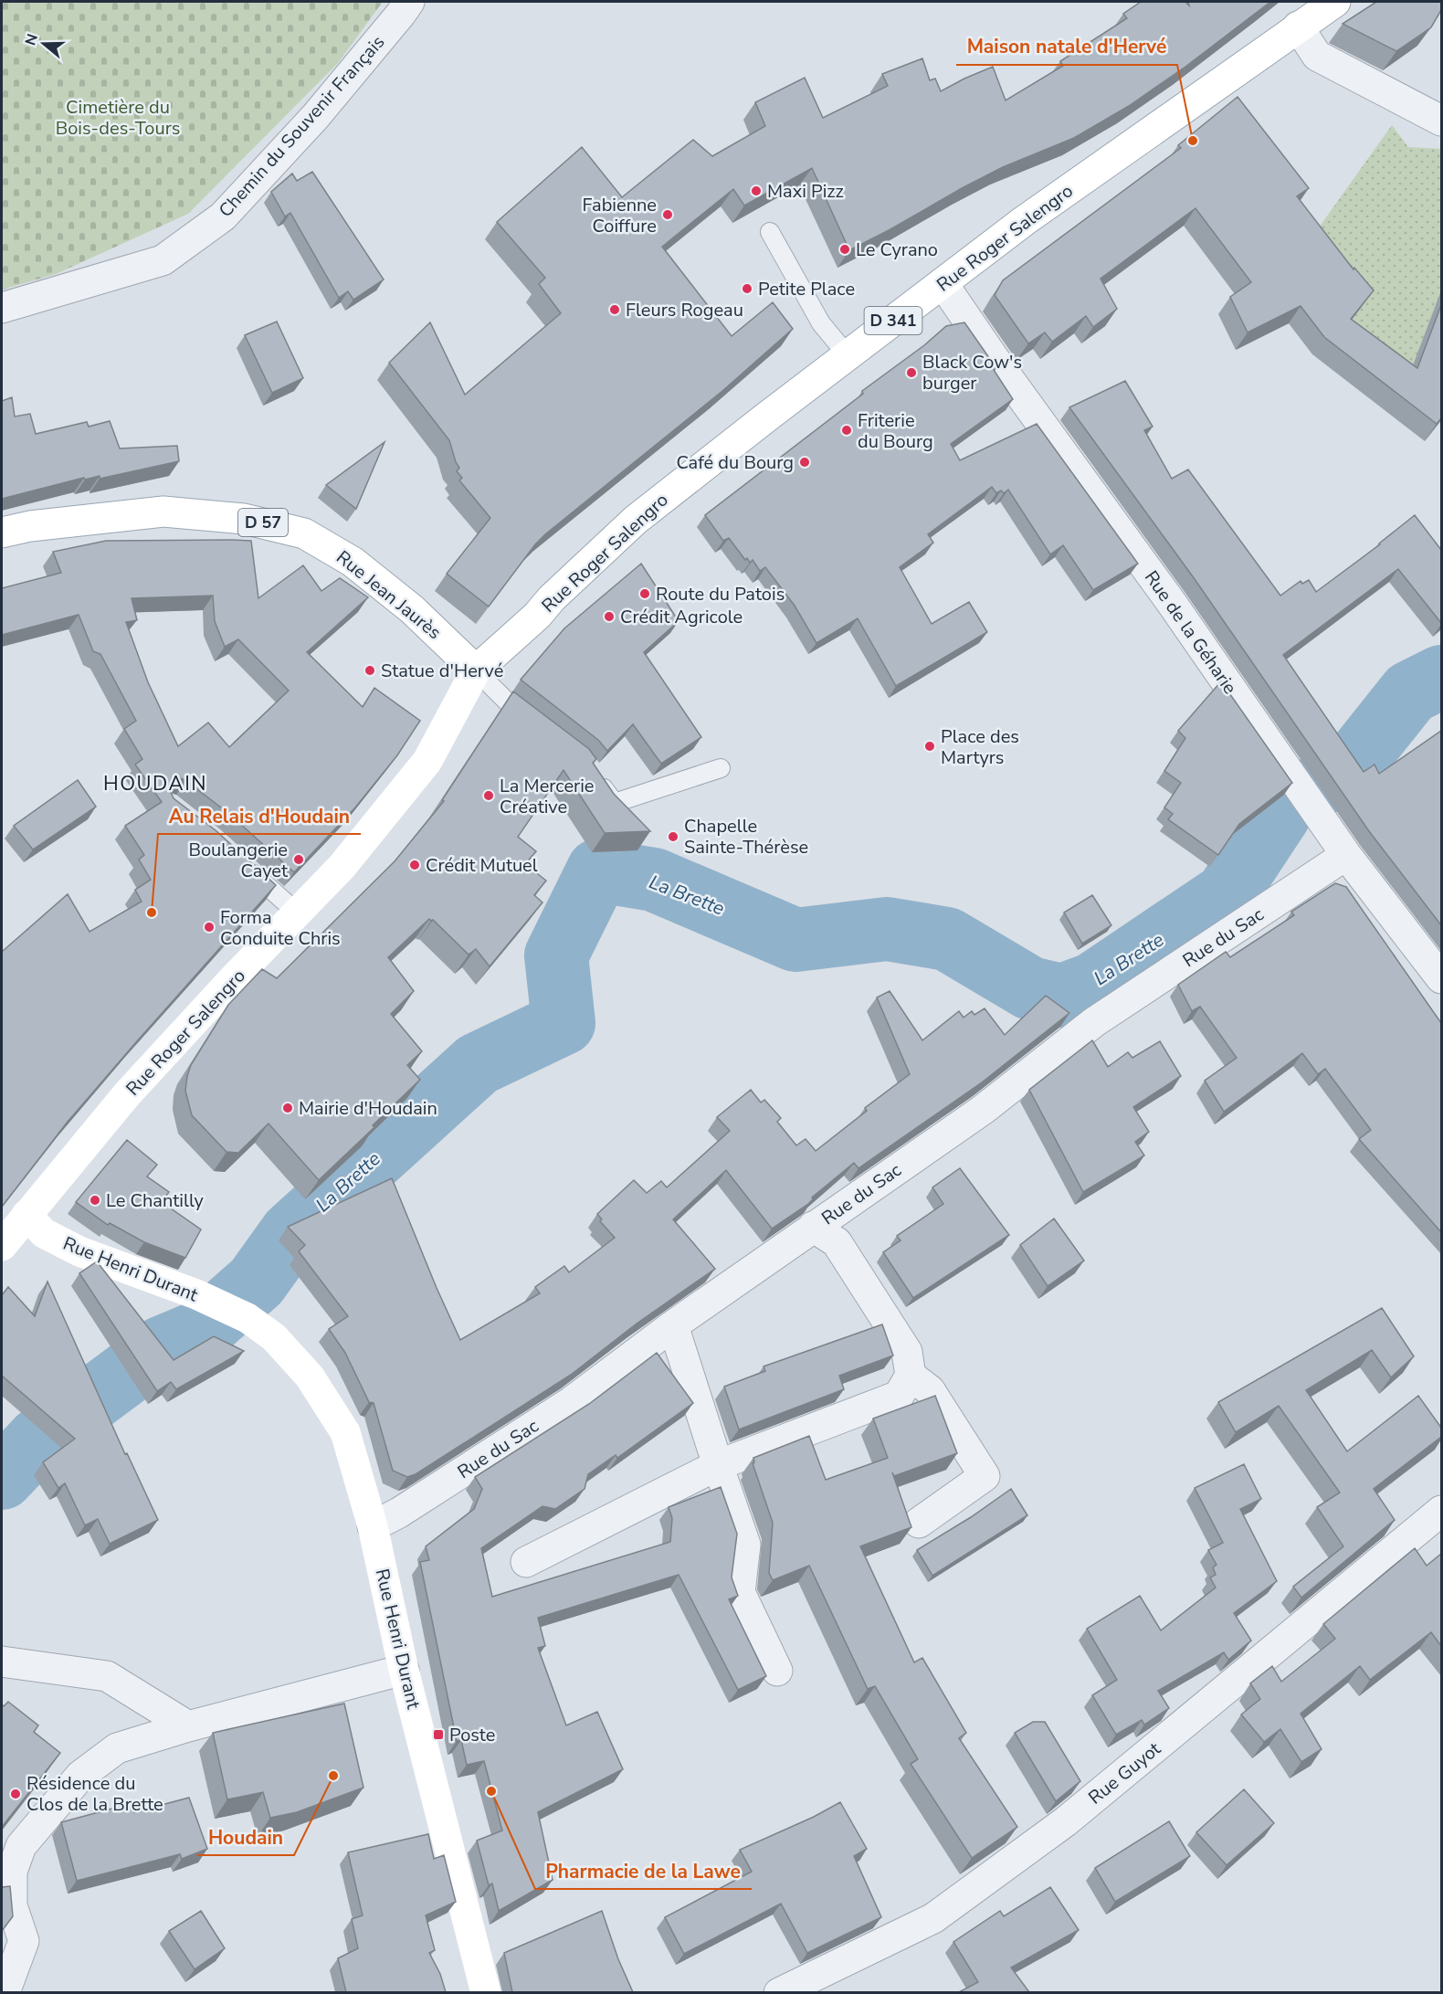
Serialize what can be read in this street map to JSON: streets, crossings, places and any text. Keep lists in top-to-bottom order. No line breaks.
{"streets":{"main road":["Rue Roger Salengro","D 341","D 57","Rue Jean Jaurès","Rue Henri Durant"],"street":["Chemin du Souvenir Français","Rue de la Géharie","Rue du Sac","Rue Guyot"]},"crossings":[["Rue Roger Salengro","D 341"],["Rue Roger Salengro","Rue Jean Jaurès"],["Rue Roger Salengro","Rue de la Géharie"],["Rue Roger Salengro","Rue Henri Durant"],["D 341","Rue Henri Durant"],["Rue de la Géharie","Rue du Sac"],["Rue du Sac","Rue Henri Durant"]],"districts":["HOUDAIN"],"water":["La Brette"],"parks":["Cimetière du Bois-des-Tours"],"places":{"other":["Maison natale d'Hervé","Maxi Pizz","Fabienne Coiffure","Le Cyrano","Petite Place","Fleurs Rogeau","Black Cow's burger","Friterie du Bourg","Café du Bourg","Route du Patois","Crédit Agricole","Statue d'Hervé","Place des Martyrs","La Mercerie Créative","Chapelle Sainte-Thérèse","Boulangerie Cayet","Crédit Mutuel","Au Relais d'Houdain","Forma Conduite Chris","Mairie d'Houdain","Le Chantilly","Houdain","Pharmacie de la Lawe","Résidence du Clos de la Brette"],"transit":["Poste"]},"north":"left"}
